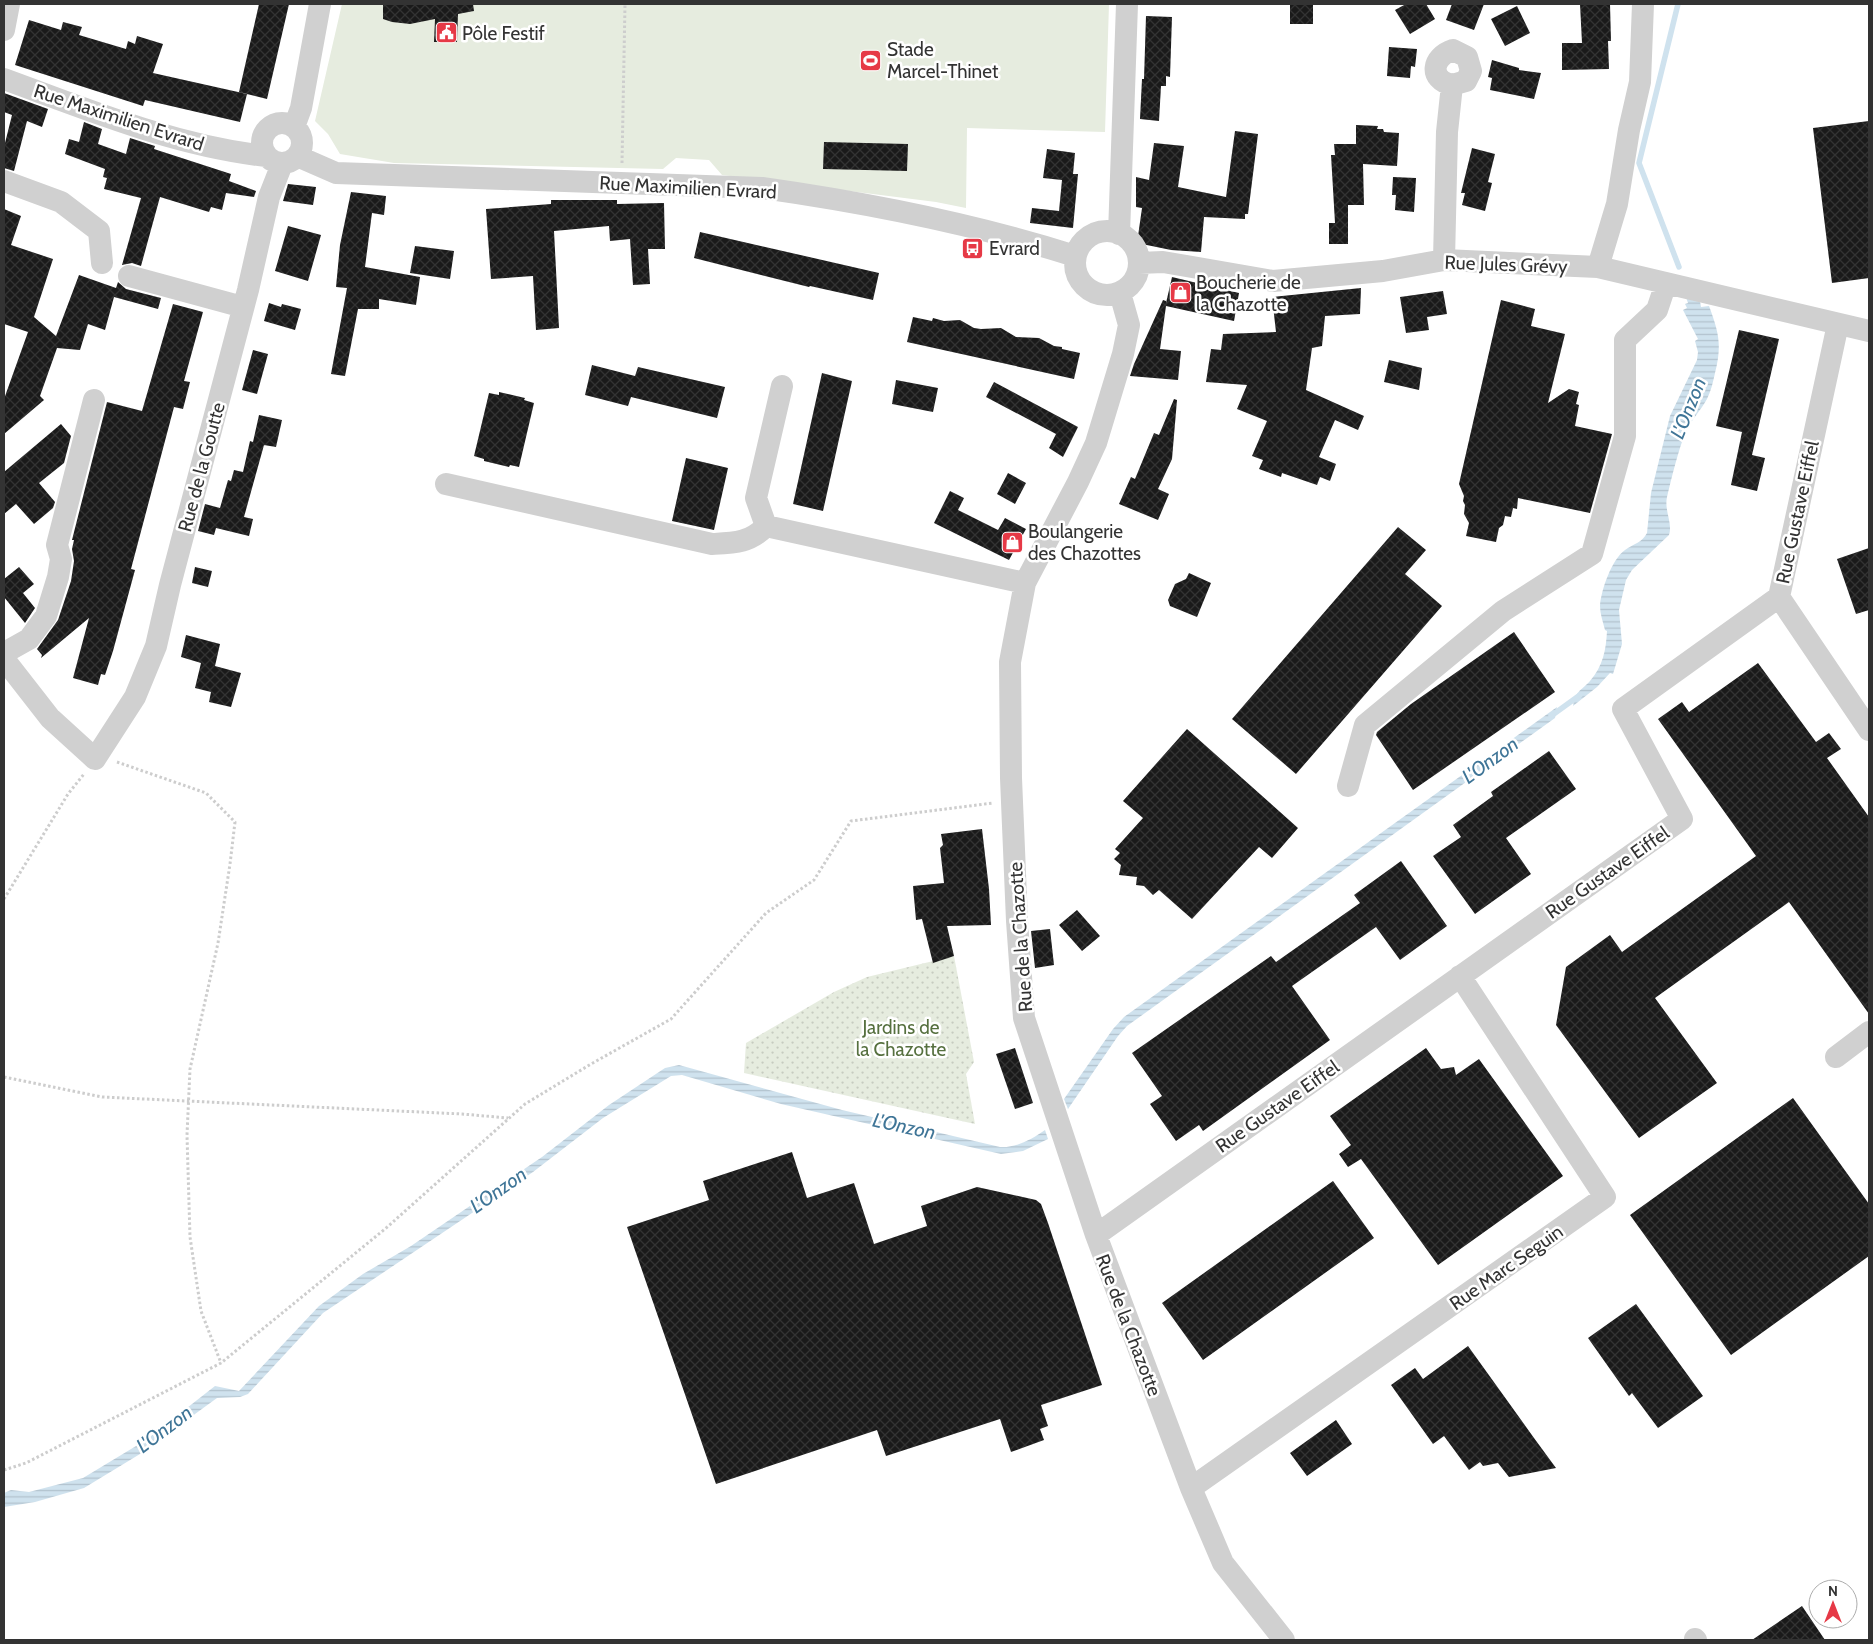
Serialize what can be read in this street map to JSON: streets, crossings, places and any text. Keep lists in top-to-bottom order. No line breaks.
{"streets":{"street":["Rue Maximilien Evrard","Rue Jules Grévy","Rue de la Goutte","Rue Gustave Eiffel","Rue de la Chazotte","Rue Marc Seguin"]},"crossings":[["Rue Maximilien Evrard","Rue Jules Grévy"],["Rue Maximilien Evrard","Rue de la Goutte"],["Rue Maximilien Evrard","Rue de la Chazotte"],["Rue Jules Grévy","Rue Gustave Eiffel"],["Rue Jules Grévy","Rue de la Chazotte"],["Rue Gustave Eiffel","Rue de la Chazotte"],["Rue Gustave Eiffel","Rue Marc Seguin"],["Rue de la Chazotte","Rue Marc Seguin"]],"water":["L'Onzon"],"parks":["Jardins de la Chazotte"],"places":{"public building":["Pôle Festif"],"sports":["Stade Marcel-Thinet"],"bus stop":["Evrard"],"shop":["Boucherie de la Chazotte","Boulangerie des Chazottes"]},"north":"top"}
